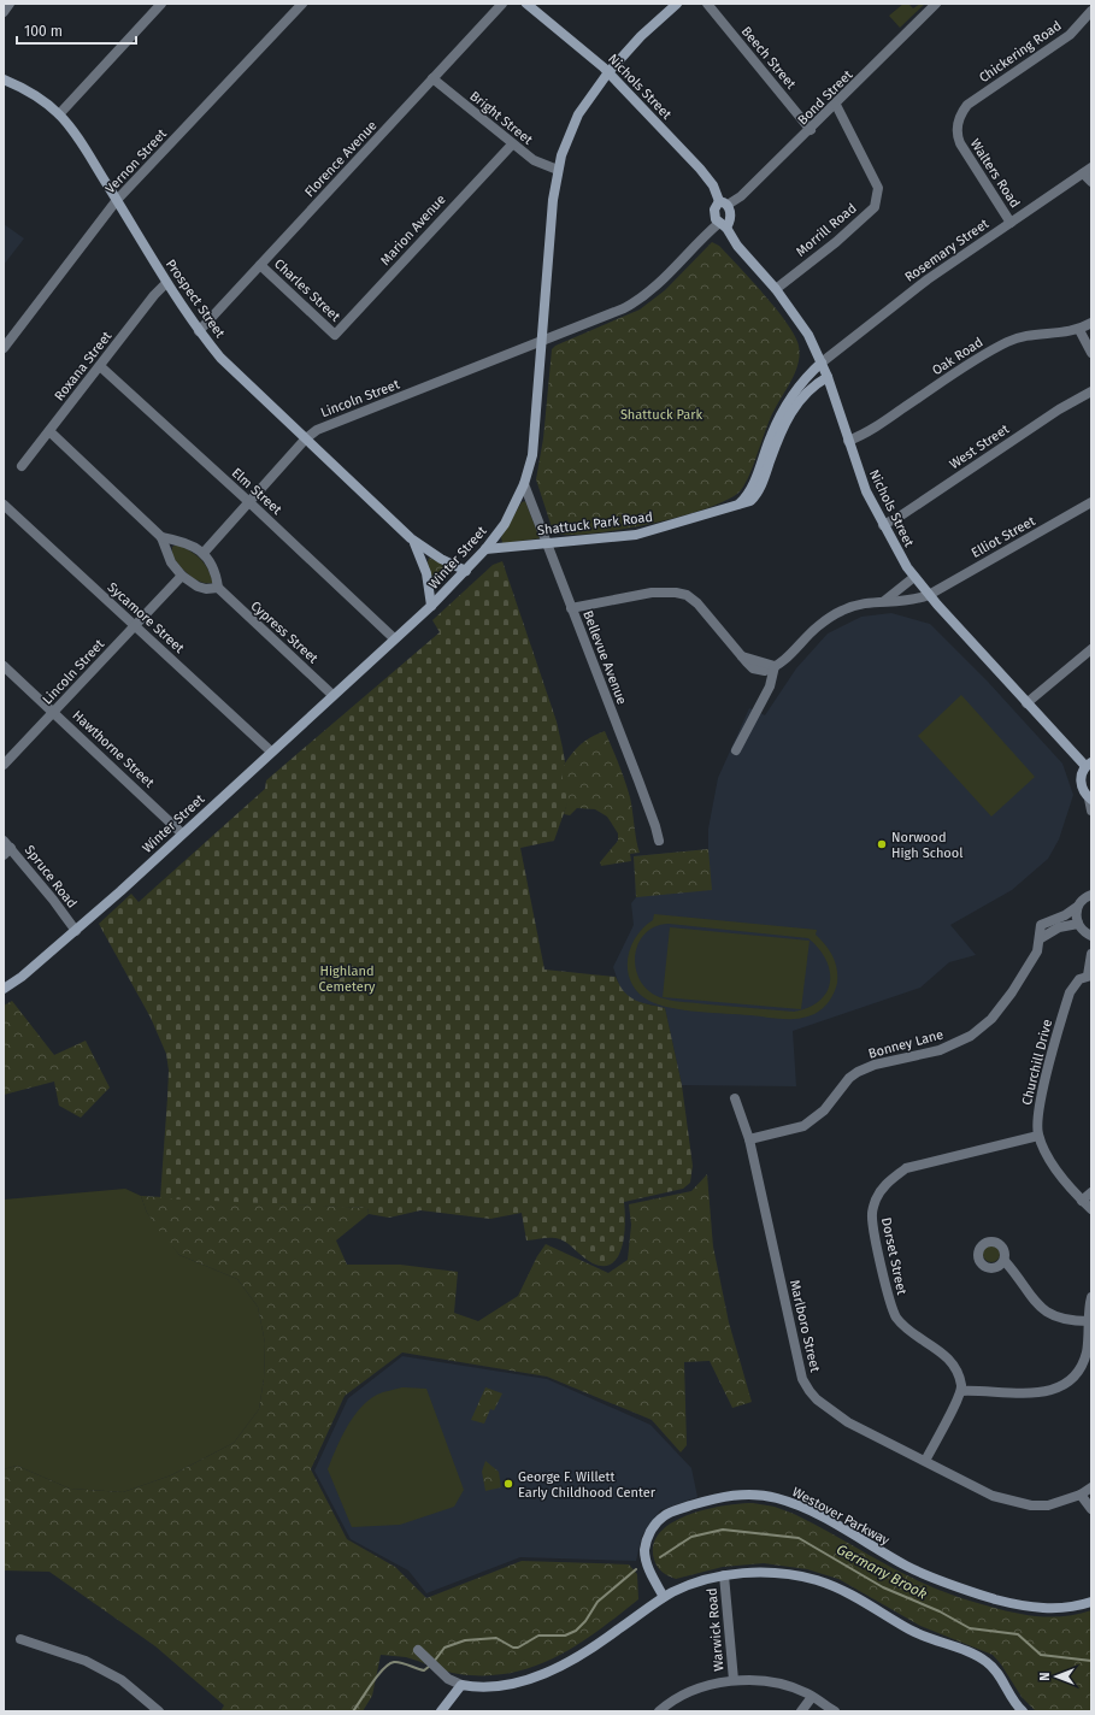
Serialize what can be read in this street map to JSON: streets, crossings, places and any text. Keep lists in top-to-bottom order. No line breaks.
{"streets":{"street":["Chickering Road","Beech Street","Nichols Street","Bond Street","Bright Street","Florence Avenue","Vernon Street","Walters Road","Marion Avenue","Morrill Road","Rosemary Street","Charles Street","Prospect Street","Oak Road","Roxana Street","Lincoln Street","West Street","Elm Street","Shattuck Park Road","Elliot Street","Winter Street","Sycamore Street","Cypress Street","Bellevue Avenue","Hawthorne Street","Spruce Road","Bonney Lane","Churchill Drive","Dorset Street","Marlboro Street","Westover Parkway","Warwick Road"]},"crossings":[["Chickering Road","Walters Road"],["Beech Street","Bond Street"],["Nichols Street","Bond Street"],["Nichols Street","Morrill Road"],["Nichols Street","Rosemary Street"],["Nichols Street","Oak Road"],["Nichols Street","West Street"],["Nichols Street","Shattuck Park Road"],["Nichols Street","Elliot Street"],["Nichols Street","Winter Street"],["Bond Street","Morrill Road"],["Bright Street","Florence Avenue"],["Bright Street","Marion Avenue"],["Bright Street","Winter Street"],["Florence Avenue","Charles Street"],["Florence Avenue","Prospect Street"],["Vernon Street","Prospect Street"],["Walters Road","Rosemary Street"],["Marion Avenue","Charles Street"],["Rosemary Street","Shattuck Park Road"],["Prospect Street","Roxana Street"],["Prospect Street","Lincoln Street"],["Prospect Street","Winter Street"],["Roxana Street","Elm Street"],["Lincoln Street","Elm Street"],["Lincoln Street","Winter Street"],["Lincoln Street","Sycamore Street"],["Lincoln Street","Cypress Street"],["Lincoln Street","Hawthorne Street"],["Elm Street","Winter Street"],["Shattuck Park Road","Winter Street"],["Shattuck Park Road","Bellevue Avenue"],["Winter Street","Sycamore Street"],["Winter Street","Cypress Street"],["Winter Street","Bellevue Avenue"],["Winter Street","Hawthorne Street"],["Winter Street","Spruce Road"],["Bonney Lane","Marlboro Street"],["Churchill Drive","Dorset Street"]],"water":["Germany Brook"],"parks":["Shattuck Park","Highland Cemetery"],"places":["Norwood High School","George F. Willett Early Childhood Center"],"scale_bar":"100 m","north":"left"}
